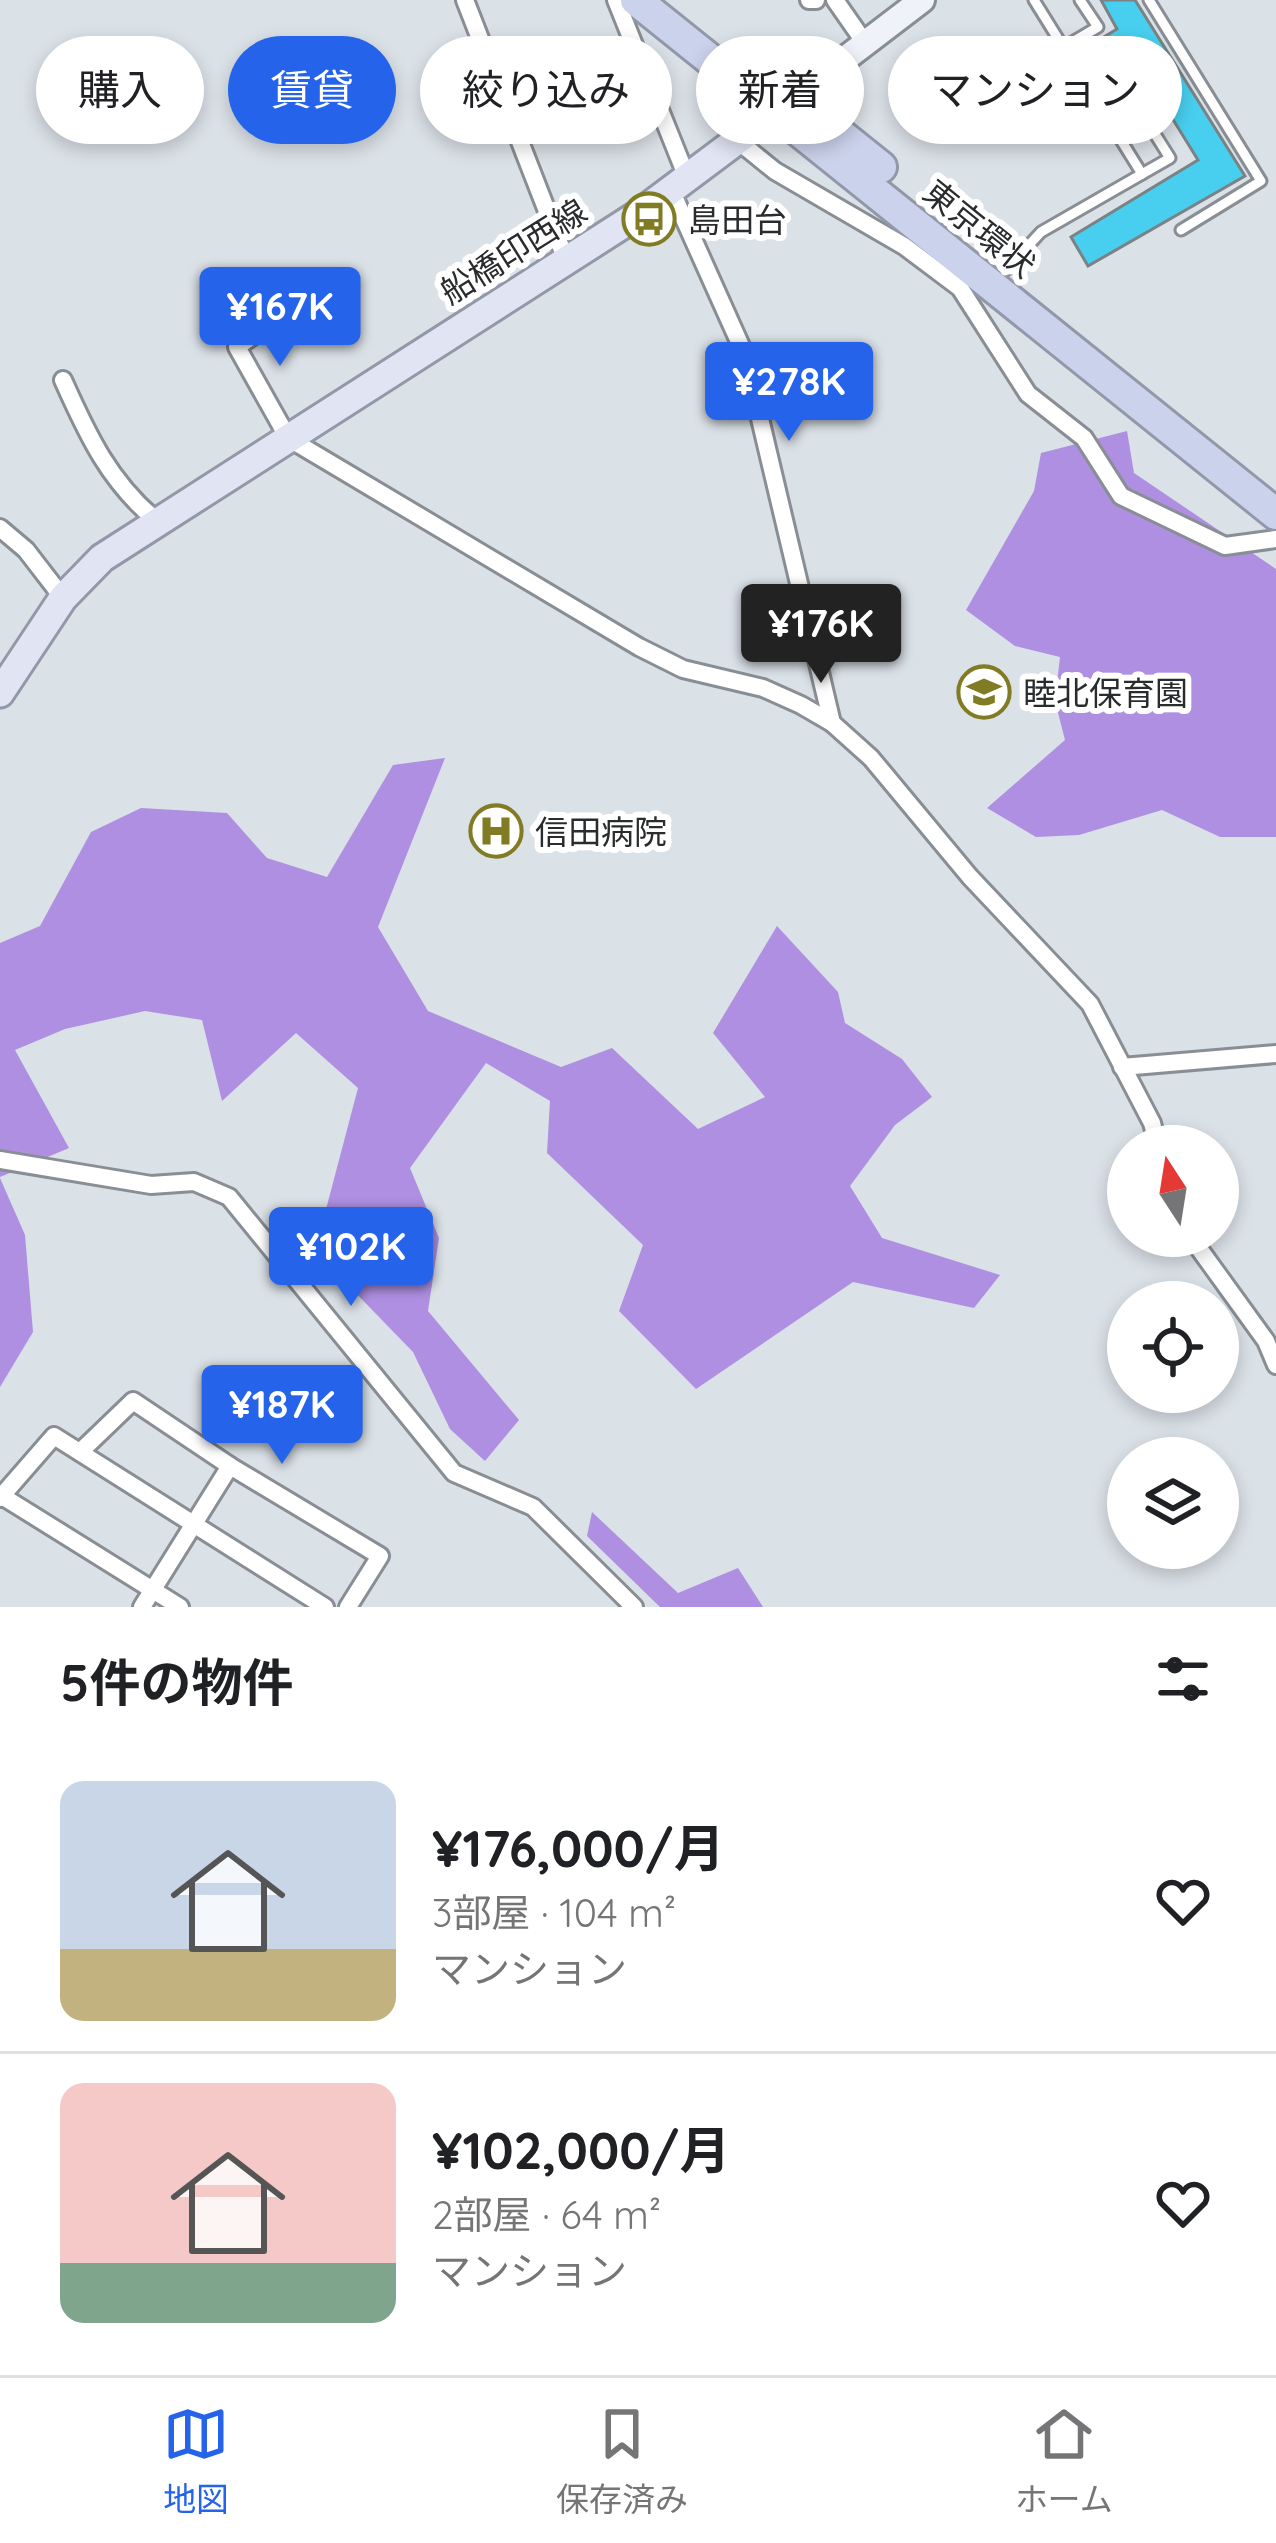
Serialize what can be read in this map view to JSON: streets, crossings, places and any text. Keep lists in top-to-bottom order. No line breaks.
{"streets":{"highway":["東京環状"],"main road":["船橋印西線"]},"places":{"bus stop":["島田台"],"school or university":["睦北保育園"],"hospital":["信田病院"]},"north":"top","page":{"chip":["購入","賃貸","絞り込み","新着","マンション"],"price":["¥167K","¥278K","¥176K","¥102K","¥187K"],"heading":"5件の物件","list":[{"name":"¥176,000/月","note":"3部屋 · 104 m² · マンション"},{"name":"¥102,000/月","note":"2部屋 · 64 m² · マンション"}],"tabs":["地図","保存済み","ホーム"]}}
